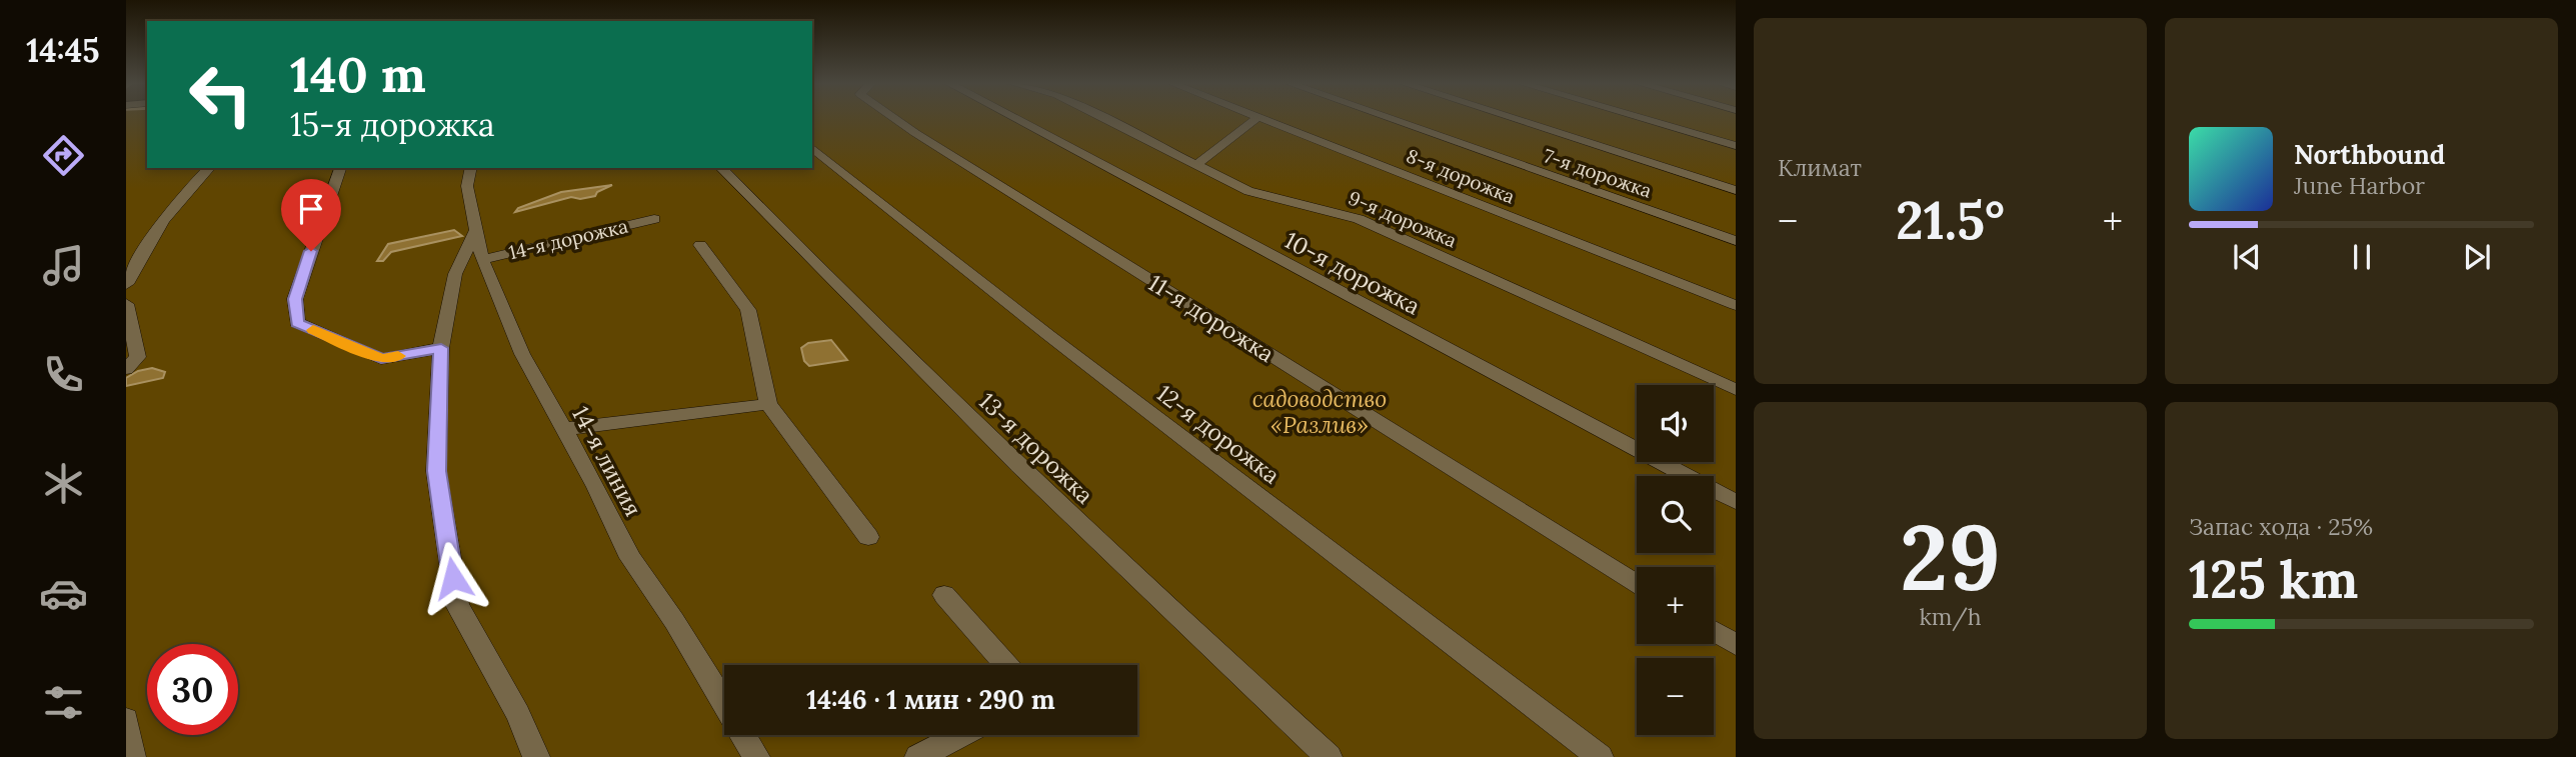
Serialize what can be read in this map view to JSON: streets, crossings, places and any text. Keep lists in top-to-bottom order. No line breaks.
{"streets":{"street":["7-я дорожка","8-я дорожка","9-я дорожка","14-я дорожка","10-я дорожка","11-я дорожка","12-я дорожка","13-я дорожка","14-я линия"]},"crossings":[["14-я дорожка","14-я линия"]],"parks":["садоводство «Разлив»"],"page":{"tabs":"14:45","tile":["Климат",["29","km/h"],["Запас хода · 25%","125 km"]],"turn":["140 m","15-я дорожка"],"song":["Northbound","June Harbor"],"heat":["−","21.5°","+"],"map_buttons":["+","−"],"limit":"30","trip":"14:46 · 1 мин · 290 m"}}
